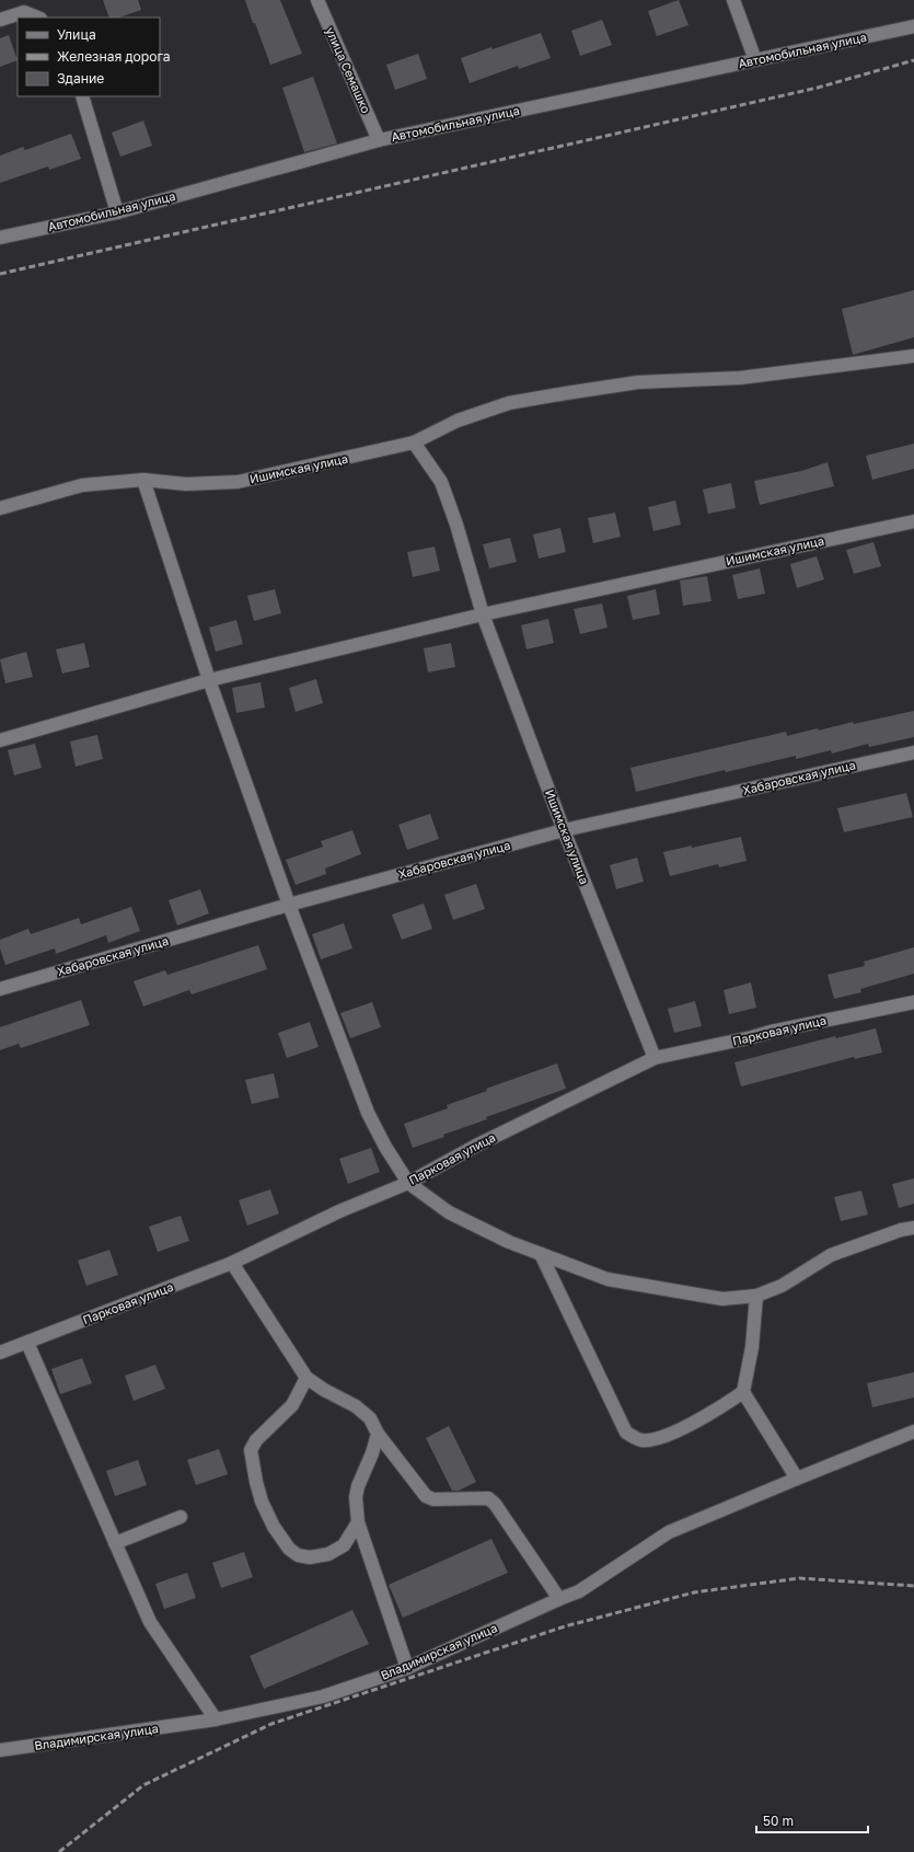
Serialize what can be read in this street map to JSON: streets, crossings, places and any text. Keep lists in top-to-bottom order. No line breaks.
{"streets":{"street":["Автомобильная улица","улица Семашко","Ишимская улица","Хабаровская улица","Парковая улица","Владимирская улица"]},"crossings":[["Автомобильная улица","улица Семашко"],["Ишимская улица","Хабаровская улица"],["Ишимская улица","Парковая улица"]],"legend":["Улица","Железная дорога","Здание"],"scale_bar":"50 m"}
